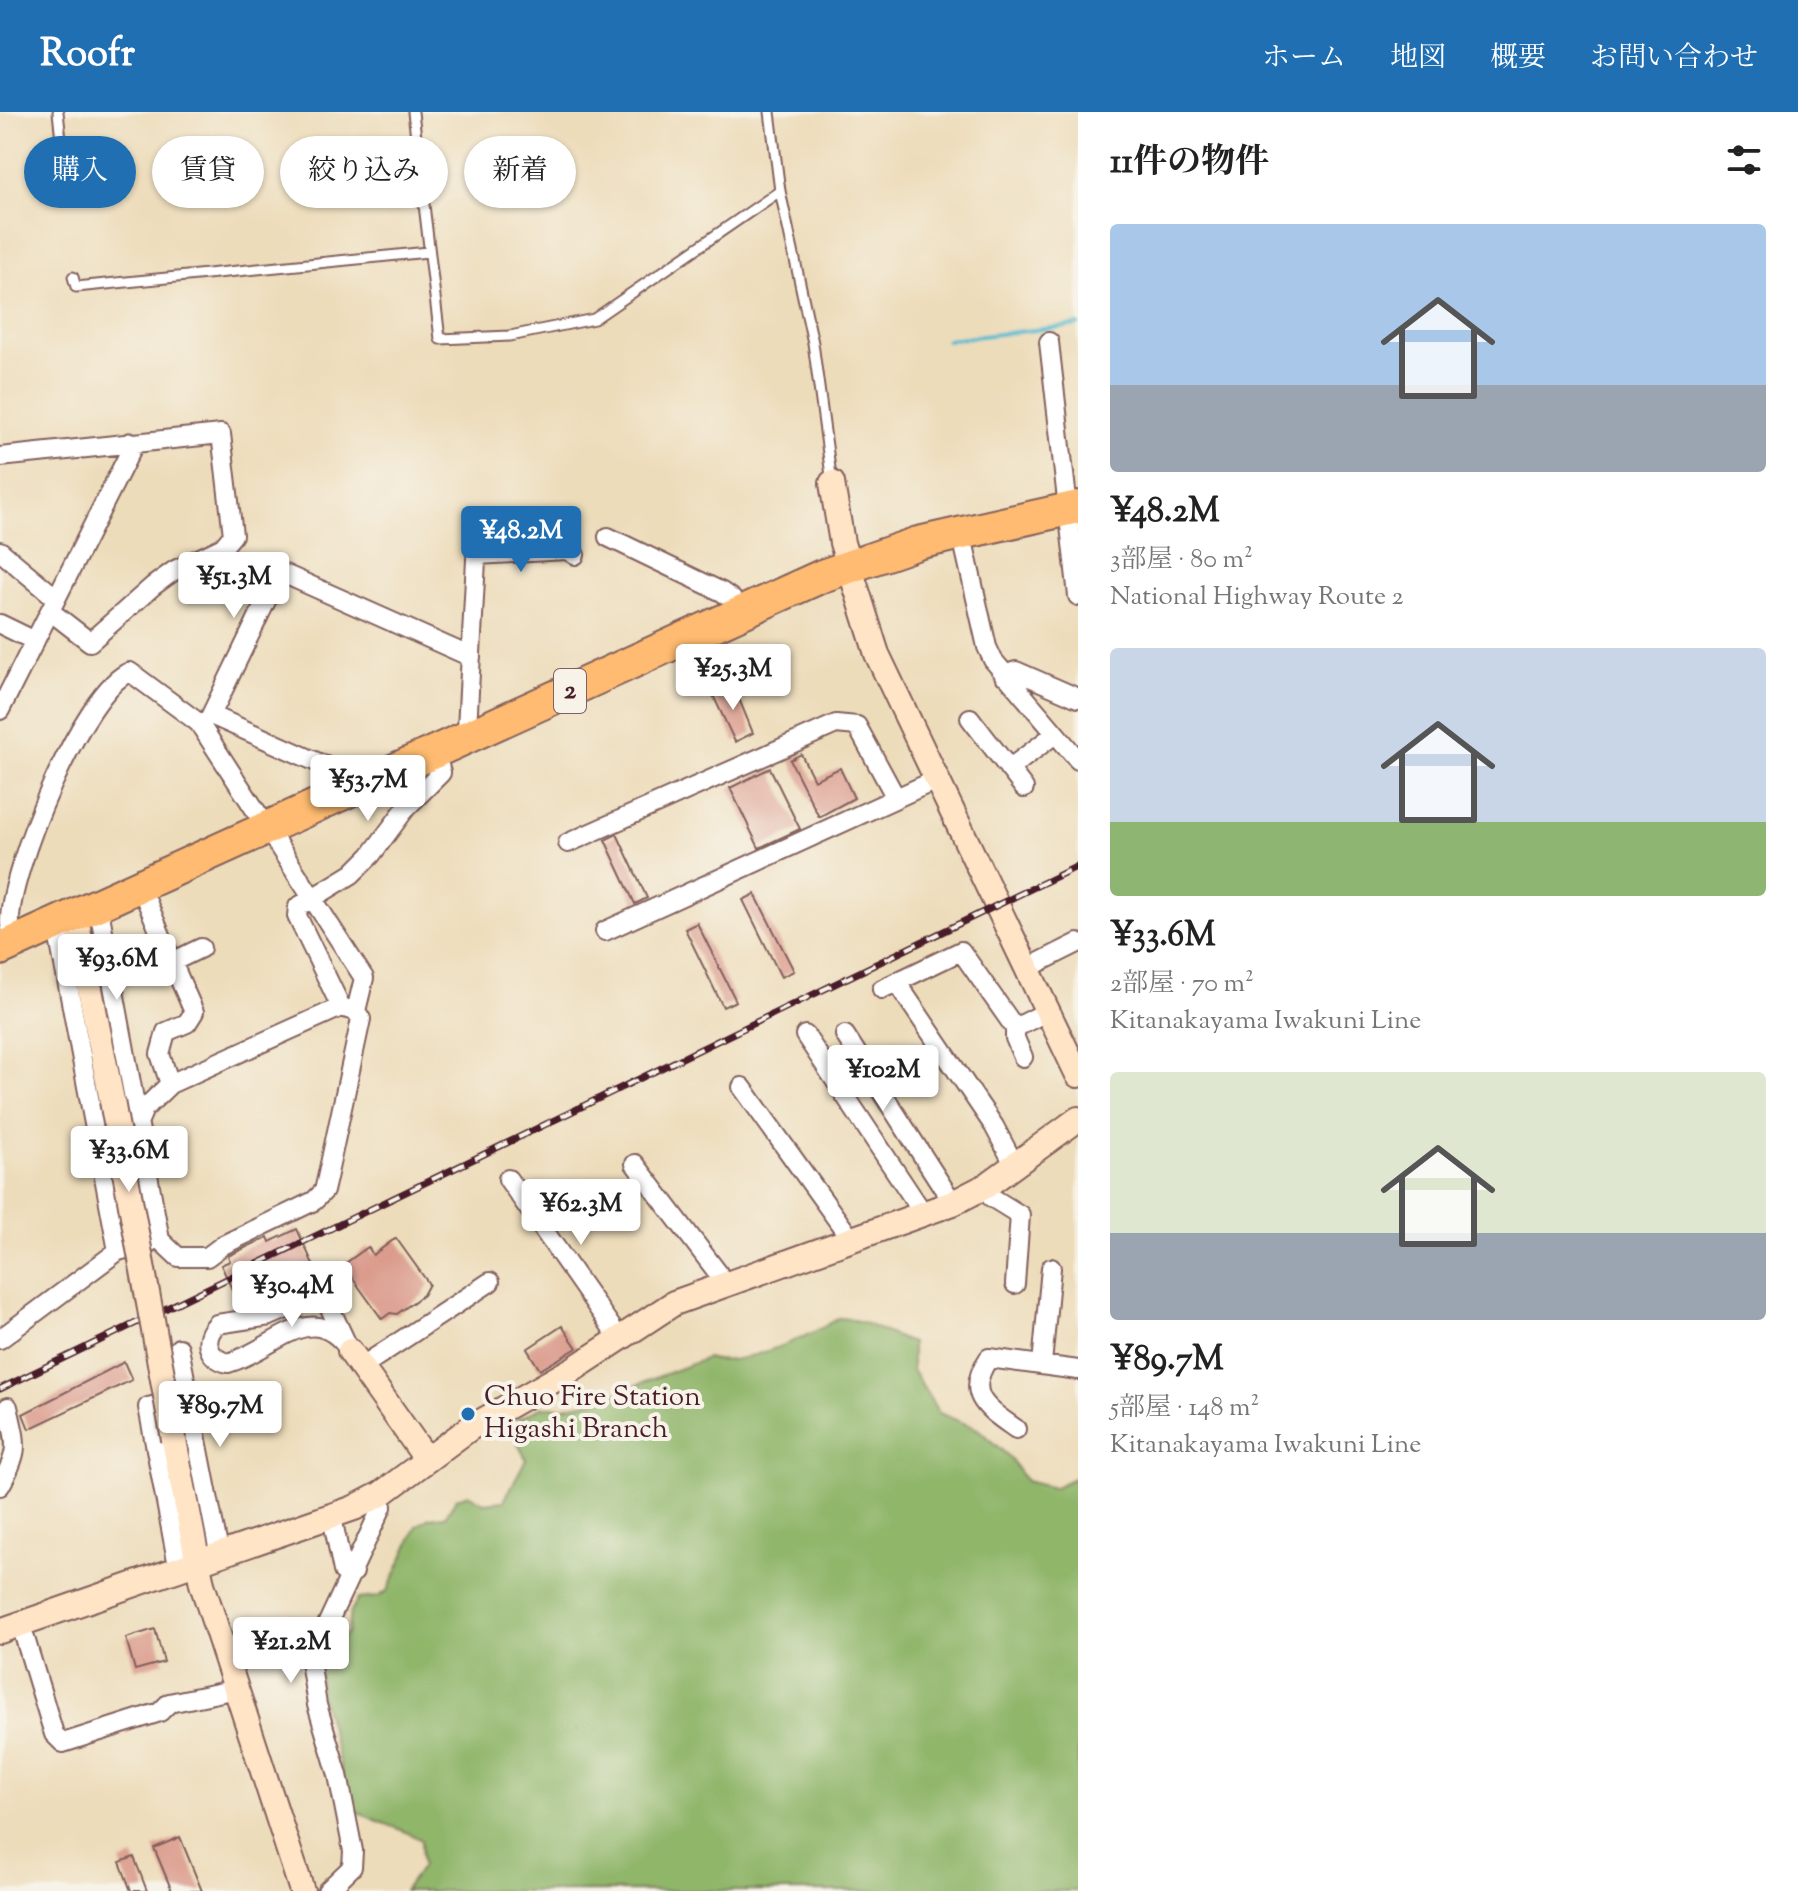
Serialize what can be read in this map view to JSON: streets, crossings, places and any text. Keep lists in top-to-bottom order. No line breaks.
{"streets":{"highway":["2"]},"places":["Chuo Fire Station Higashi Branch"],"page":{"header":"Roofr","nav":["ホーム","地図","概要","お問い合わせ"],"heading":"11件の物件","chip":["購入","賃貸","絞り込み","新着"],"list":[{"name":"¥48.2M","note":"3部屋 · 80 m² · National Highway Route 2"},{"name":"¥33.6M","note":"2部屋 · 70 m² · Kitanakayama Iwakuni Line"},{"name":"¥89.7M","note":"5部屋 · 148 m² · Kitanakayama Iwakuni Line"}],"price":["¥48.2M","¥51.3M","¥25.3M","¥53.7M","¥93.6M","¥102M","¥33.6M","¥62.3M","¥30.4M","¥89.7M","¥21.2M"]}}
